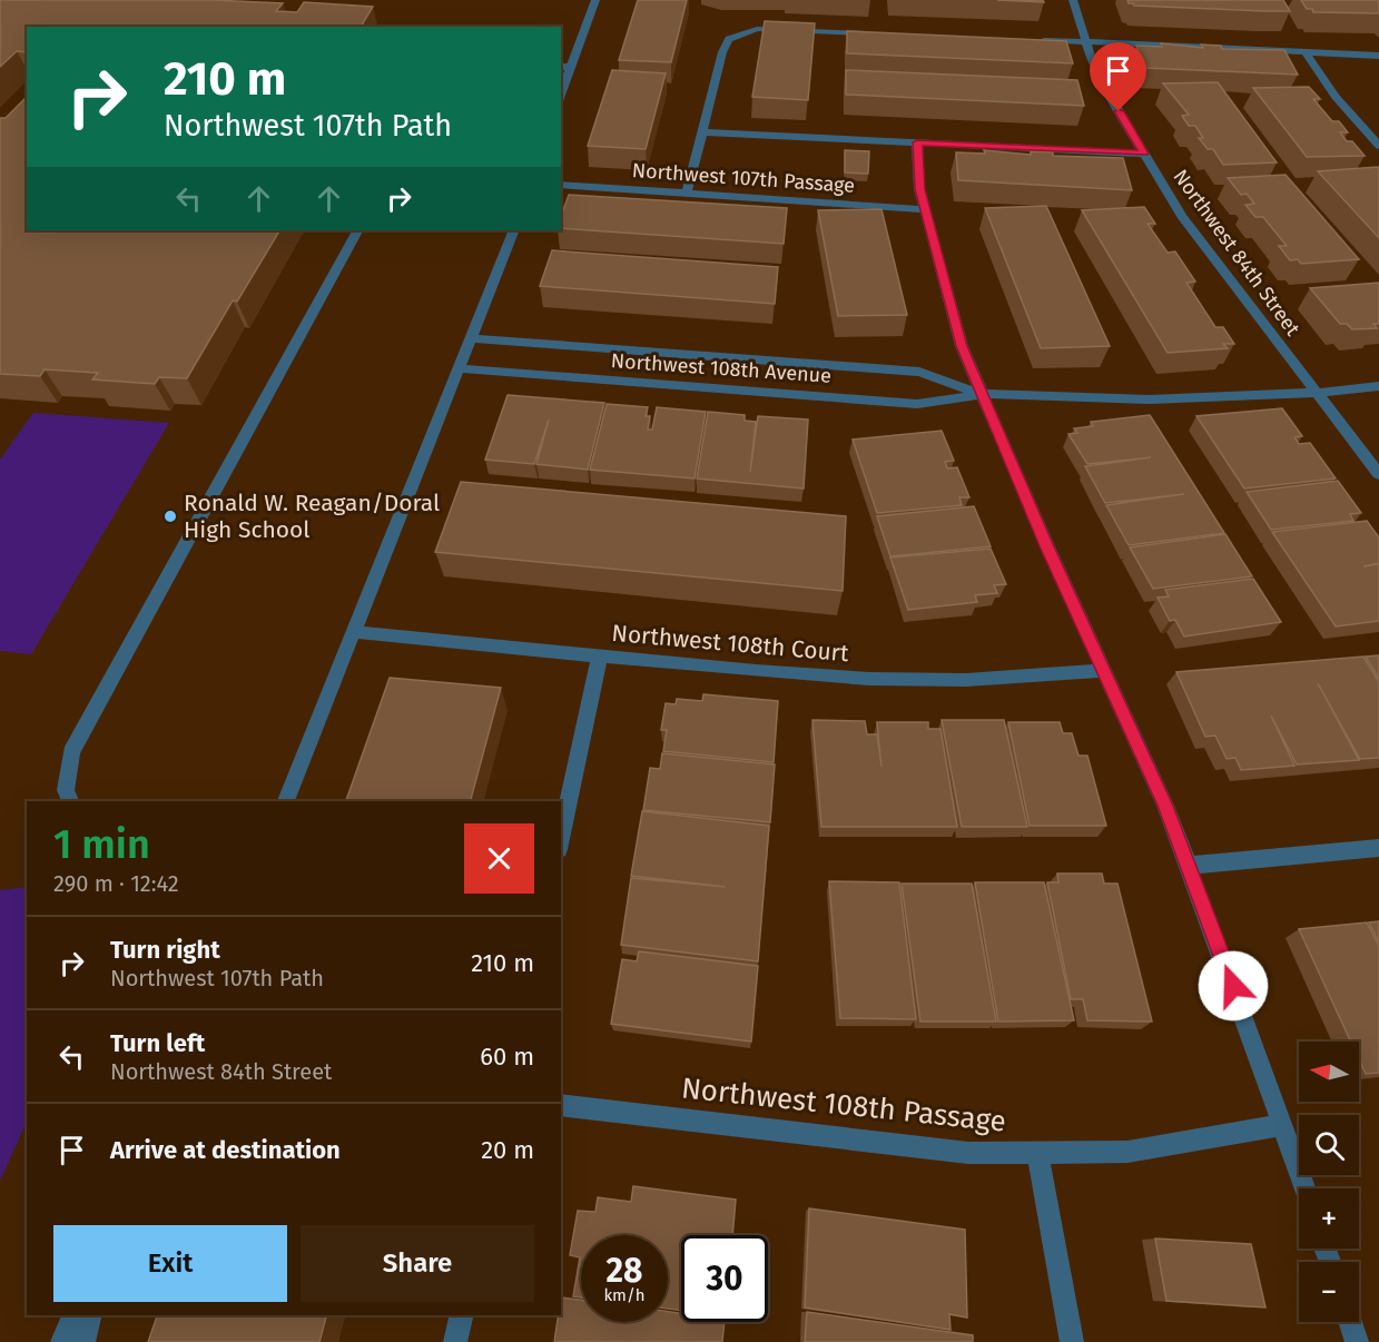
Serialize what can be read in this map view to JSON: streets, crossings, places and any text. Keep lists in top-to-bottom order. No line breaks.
{"streets":{"street":["Northwest 107th Passage","Northwest 84th Street","Northwest 108th Avenue","Northwest 108th Court","Northwest 108th Passage"]},"crossings":[["Northwest 84th Street","Northwest 108th Avenue"]],"places":["Ronald W. Reagan/Doral High School"],"north":"left","page":{"turn":["210 m","Northwest 107th Path"],"heading":["1 min","290 m · 12:42"],"list":[{"name":"Turn right","note":"Northwest 107th Path","value":"210 m"},{"name":"Turn left","note":"Northwest 84th Street","value":"60 m"},{"name":"Arrive at destination","value":"20 m"}],"map_buttons":["+","−"],"buttons":["Exit","Share"],"speed":"28 km/h","limit":"30"}}
